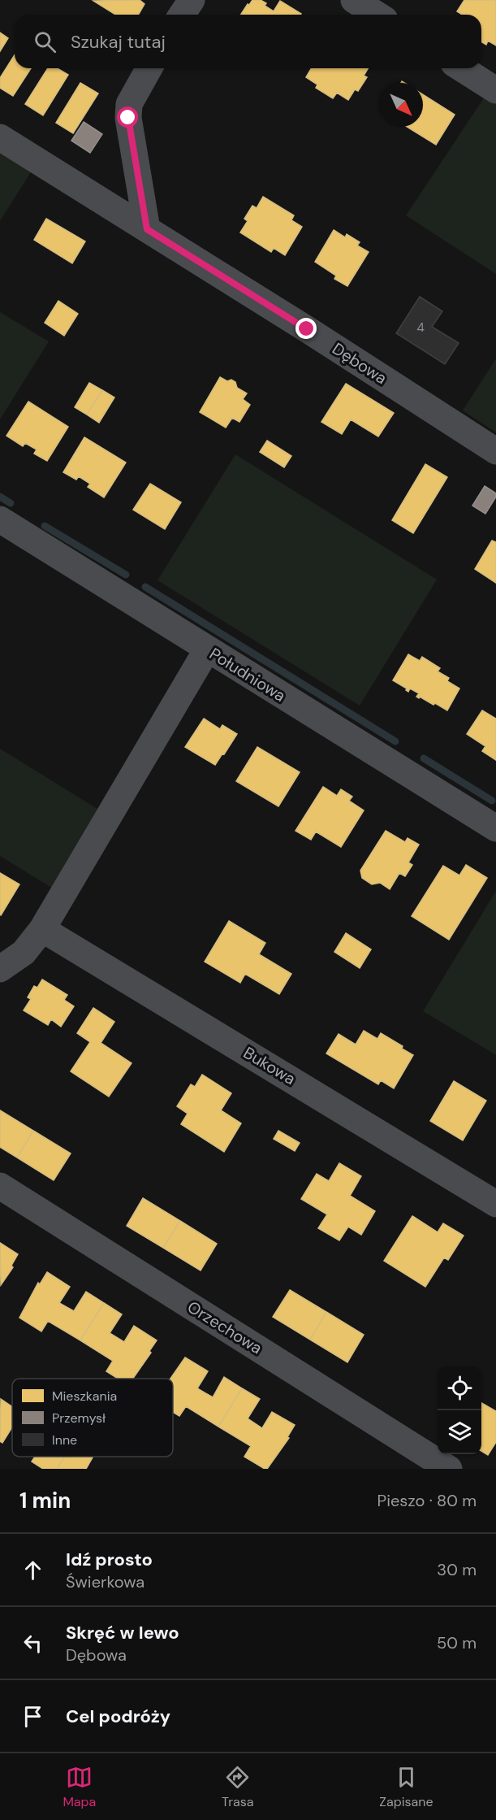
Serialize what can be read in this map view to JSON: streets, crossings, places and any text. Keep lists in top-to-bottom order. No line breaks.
{"streets":{"street":["Dębowa","Południowa","Bukowa","Orzechowa"]},"house_numbers":["4"],"legend":["Mieszkania","Przemysł","Inne"],"north":"bottom right","page":{"search":"Szukaj tutaj","heading":["1 min","Pieszo · 80 m"],"list":[["Idź prosto","Świerkowa","30 m"],["Skręć w lewo","Dębowa","50 m"],"Cel podróży"],"nav":["Mapa","Trasa","Zapisane"]}}
